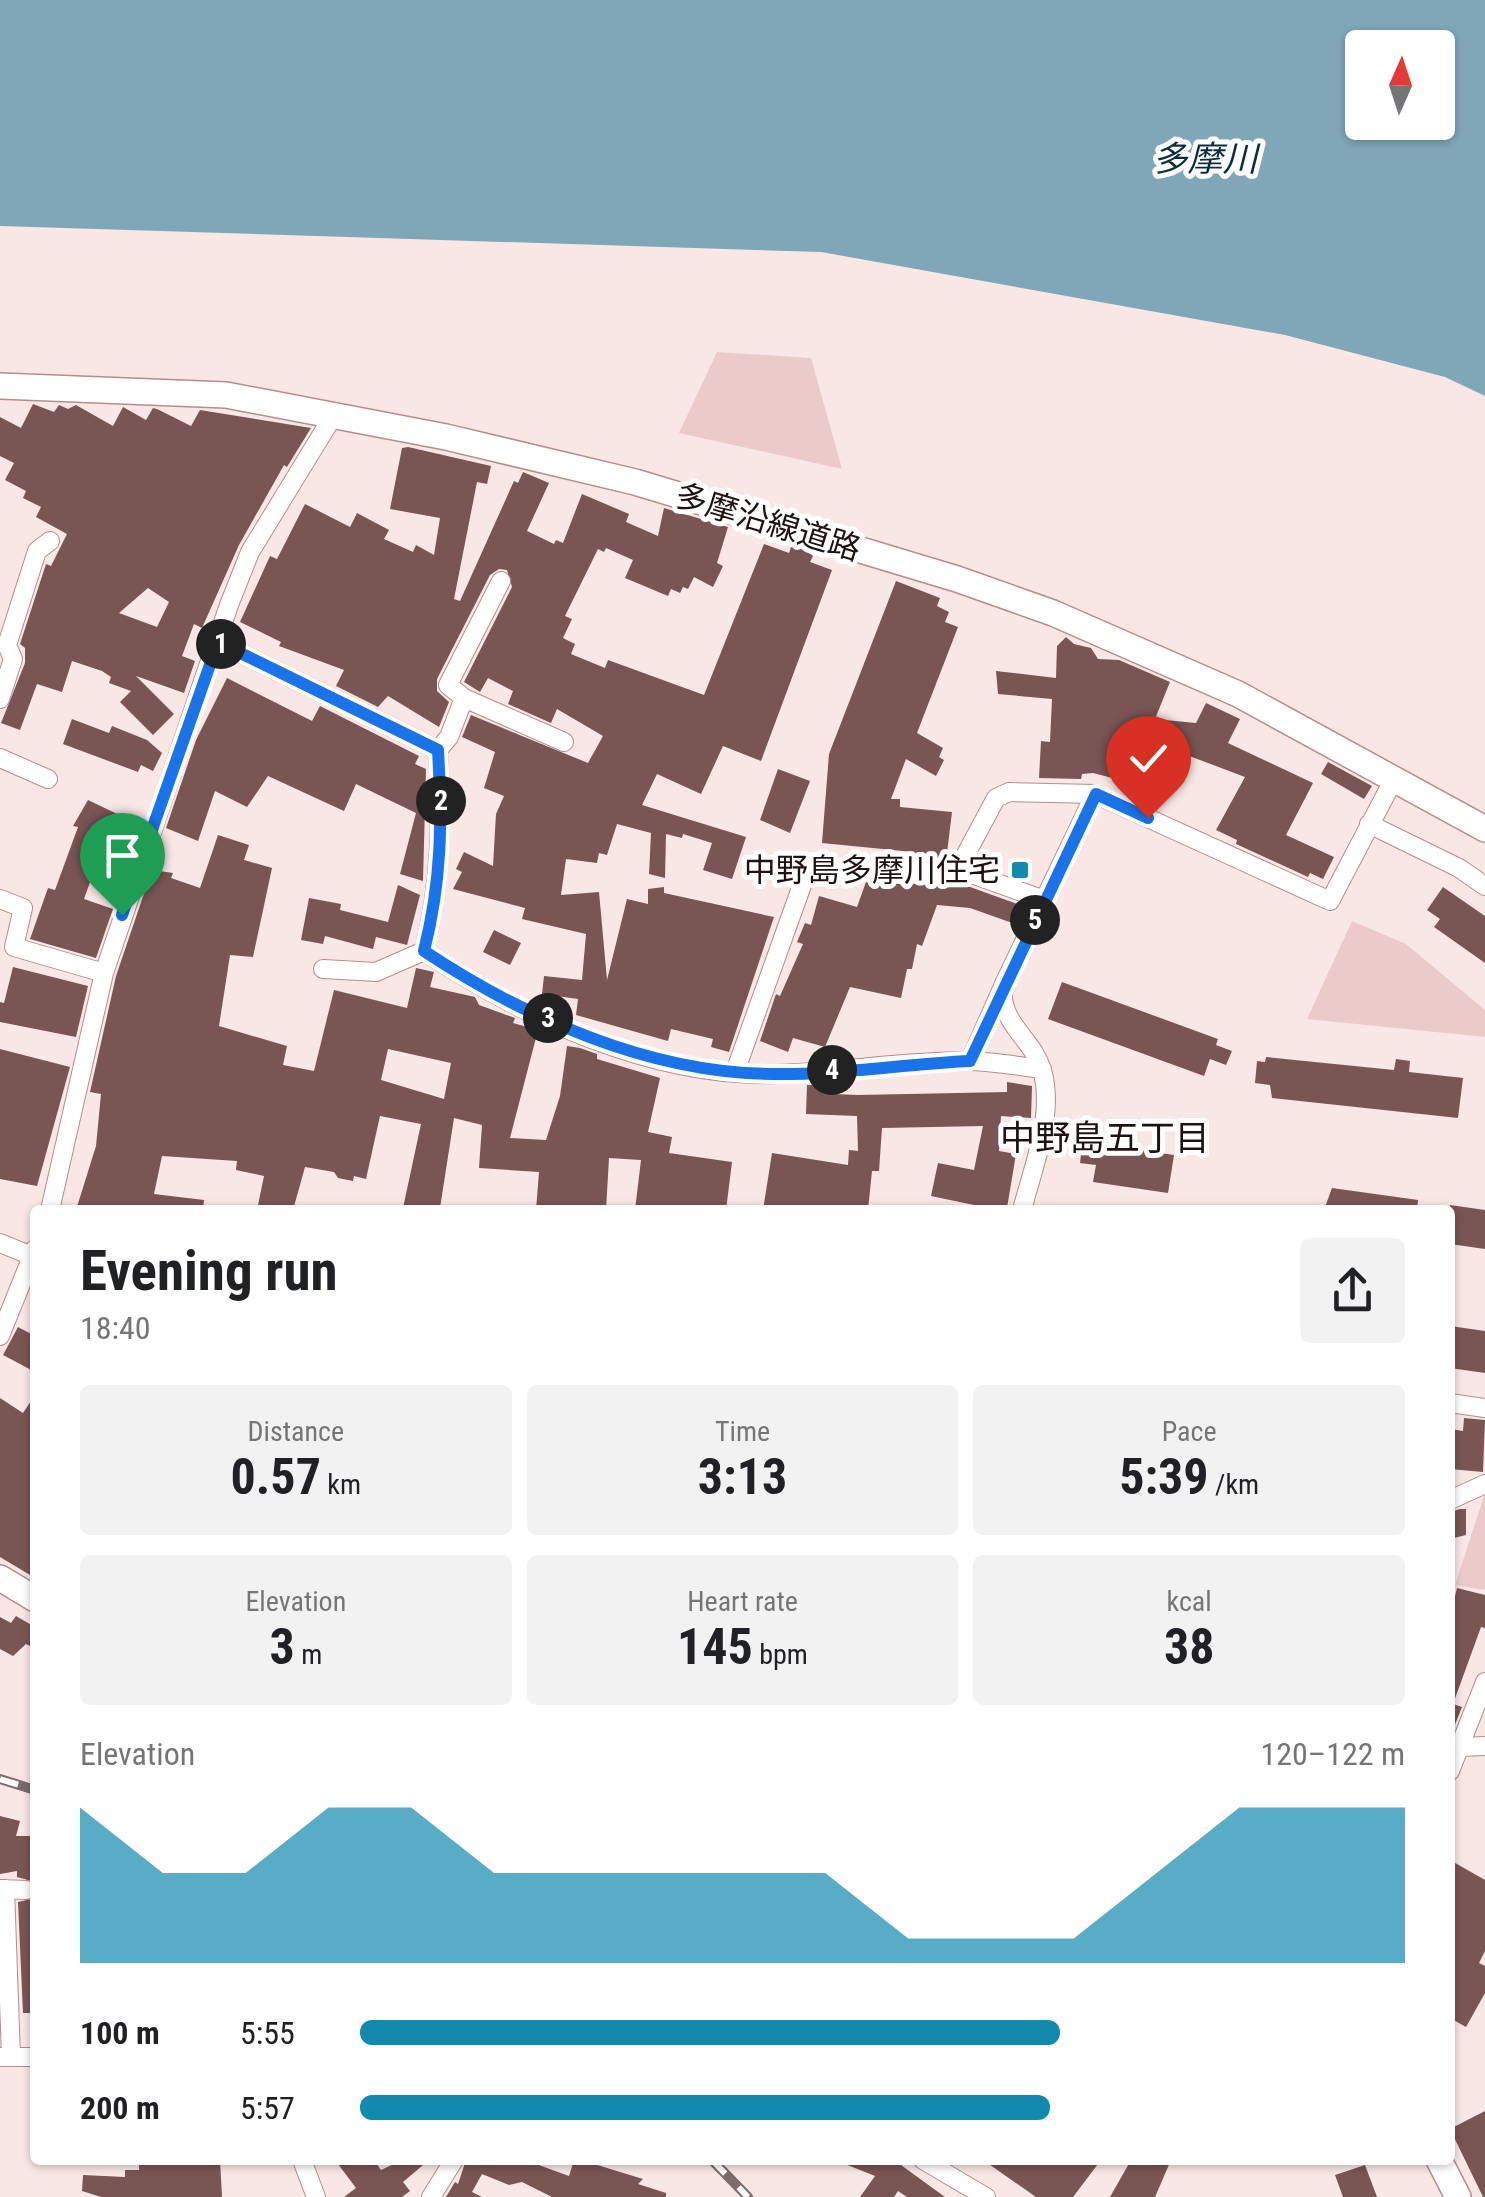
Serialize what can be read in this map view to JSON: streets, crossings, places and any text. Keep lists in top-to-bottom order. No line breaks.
{"streets":{"street":["多摩沿線道路"]},"districts":["中野島五丁目"],"water":["多摩川"],"places":{"transit":["中野島多摩川住宅"]},"north":"top","page":{"pins":["1","2","5","3","4"],"heading":["Evening run","18:40"],"stats":[["Distance","0.57 km"],["Time","3:13"],["Pace","5:39 /km"],["Elevation","3 m"],["Heart rate","145 bpm"],["kcal","38"]],"chart":["Elevation","120–122 m"],"list":[{"name":"100 m","note":"5:55"},{"name":"200 m","note":"5:57"}]}}
